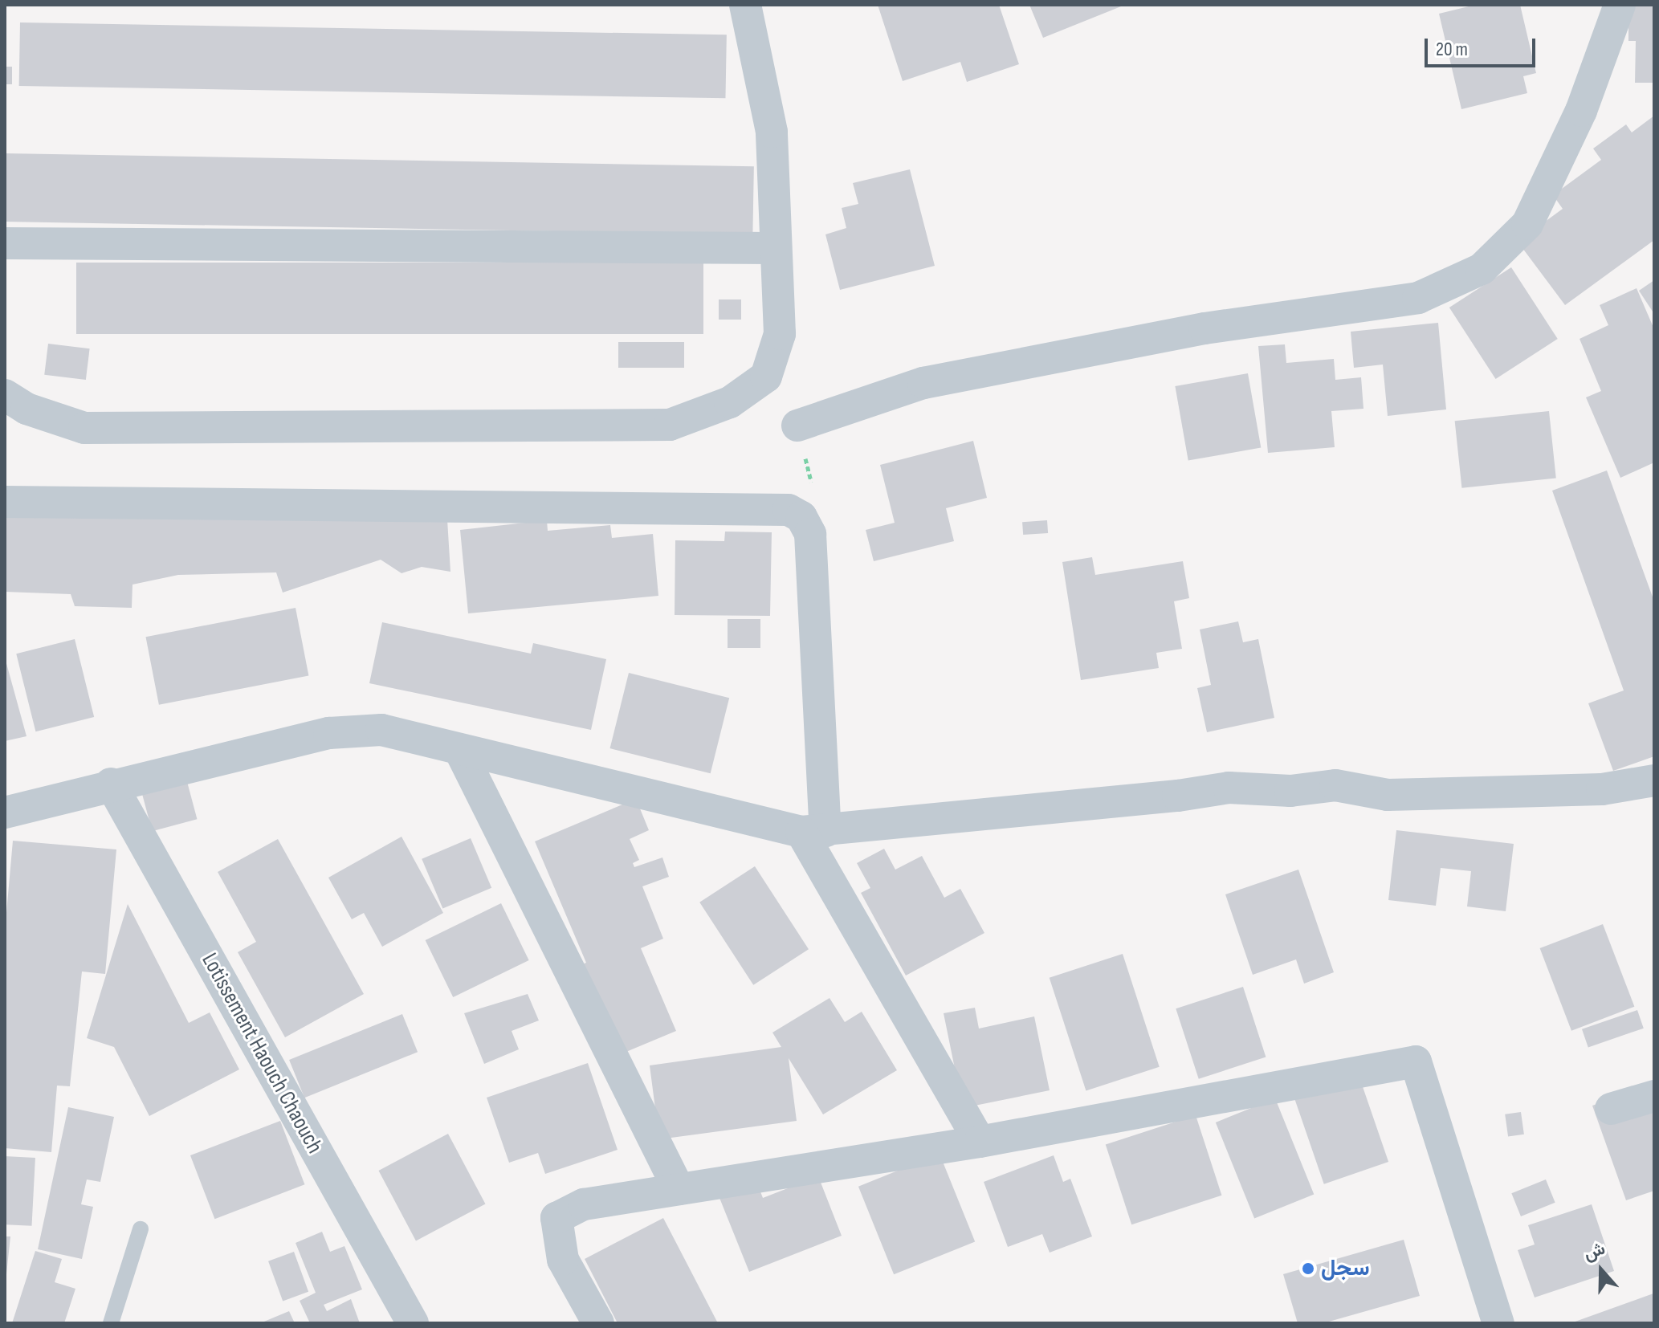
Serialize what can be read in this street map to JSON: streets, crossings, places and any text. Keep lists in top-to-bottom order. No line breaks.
{"streets":{"street":["Lotissement Haouch Chaouch"]},"places":["سجل"],"scale_bar":"20 m","north":"top"}
